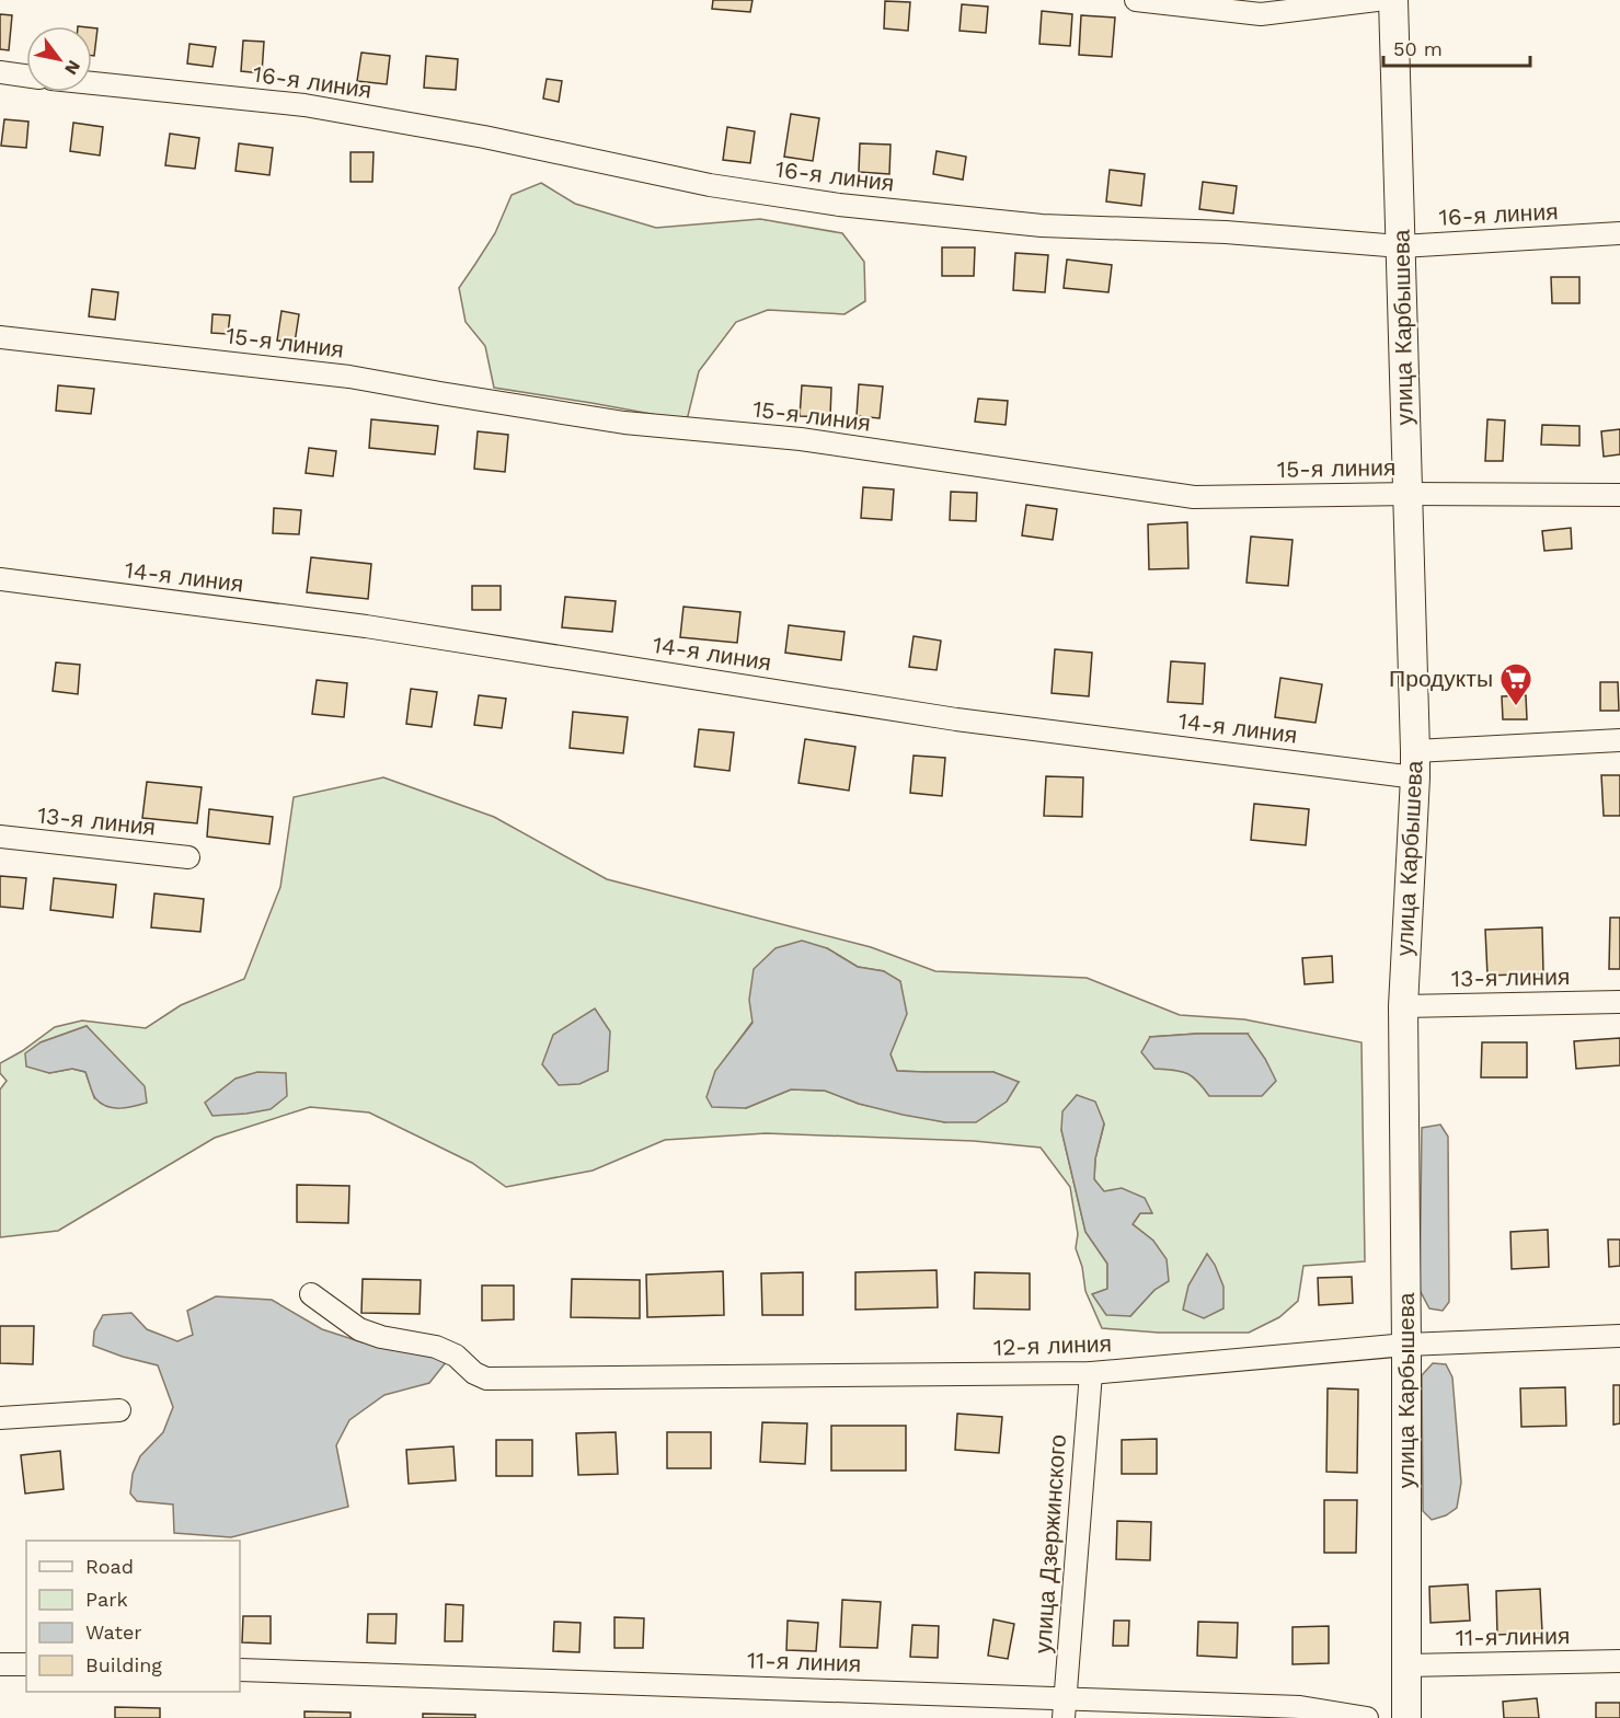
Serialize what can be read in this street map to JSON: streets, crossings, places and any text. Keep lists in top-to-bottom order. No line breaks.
{"streets":{"main road":["улица Карбышева"],"street":["16-я линия","15-я линия","14-я линия","13-я линия","12-я линия","улица Дзержинского","11-я линия"]},"crossings":[["16-я линия","улица Карбышева"],["улица Карбышева","15-я линия"],["улица Карбышева","14-я линия"],["улица Карбышева","13-я линия"],["улица Карбышева","12-я линия"],["улица Карбышева","11-я линия"],["12-я линия","улица Дзержинского"],["улица Дзержинского","11-я линия"]],"places":{"supermarket":["Продукты"]},"legend":["Road","Park","Water","Building"],"scale_bar":"50 m","north":"bottom right"}
